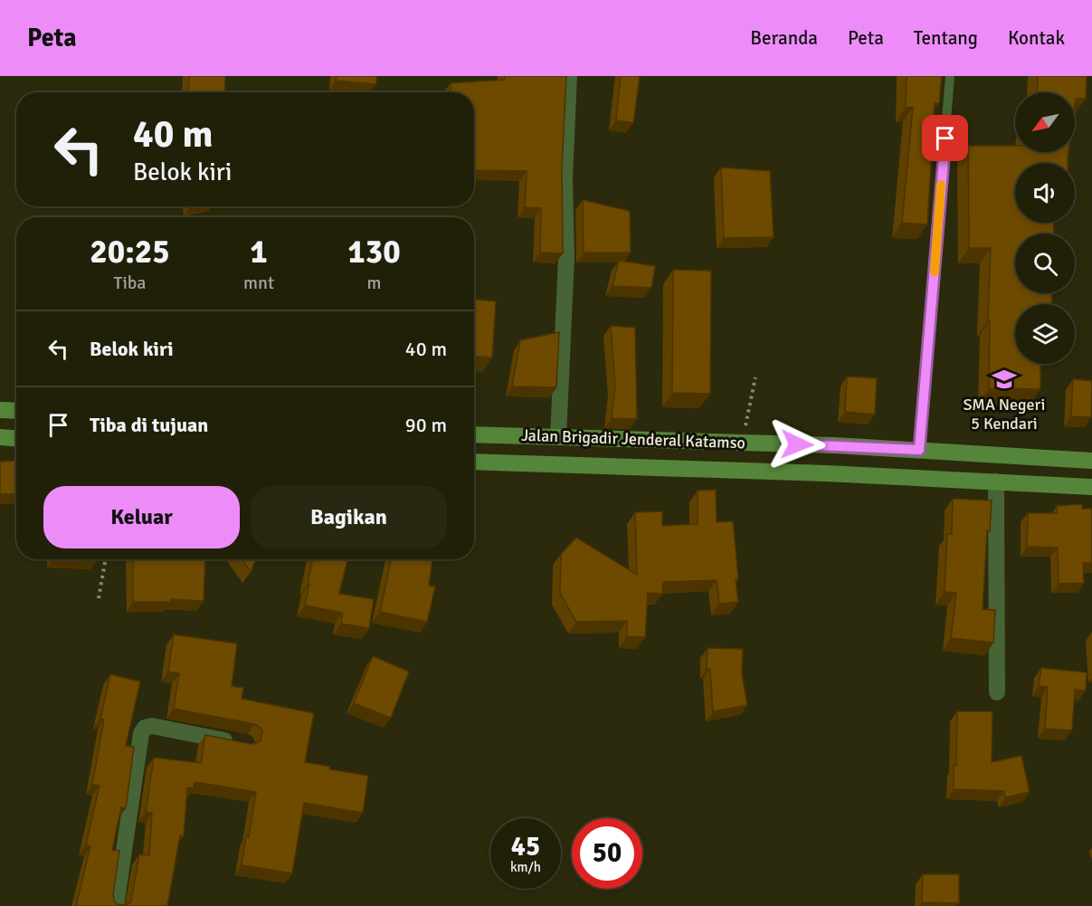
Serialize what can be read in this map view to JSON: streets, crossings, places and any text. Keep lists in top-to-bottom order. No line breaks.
{"streets":{"main road":["Jalan Brigadir Jenderal Katamso"]},"places":{"school or university":["SMA Negeri 5 Kendari"]},"north":"bottom left","page":{"header":"Peta","nav":["Beranda","Peta","Tentang","Kontak"],"turn":["40 m","Belok kiri"],"eta":["20:25","Tiba","1","mnt","130","m"],"list":[{"name":"Belok kiri","value":"40 m"},{"name":"Tiba di tujuan","value":"90 m"}],"buttons":["Keluar","Bagikan"],"speed":"45 km/h","limit":"50"}}
